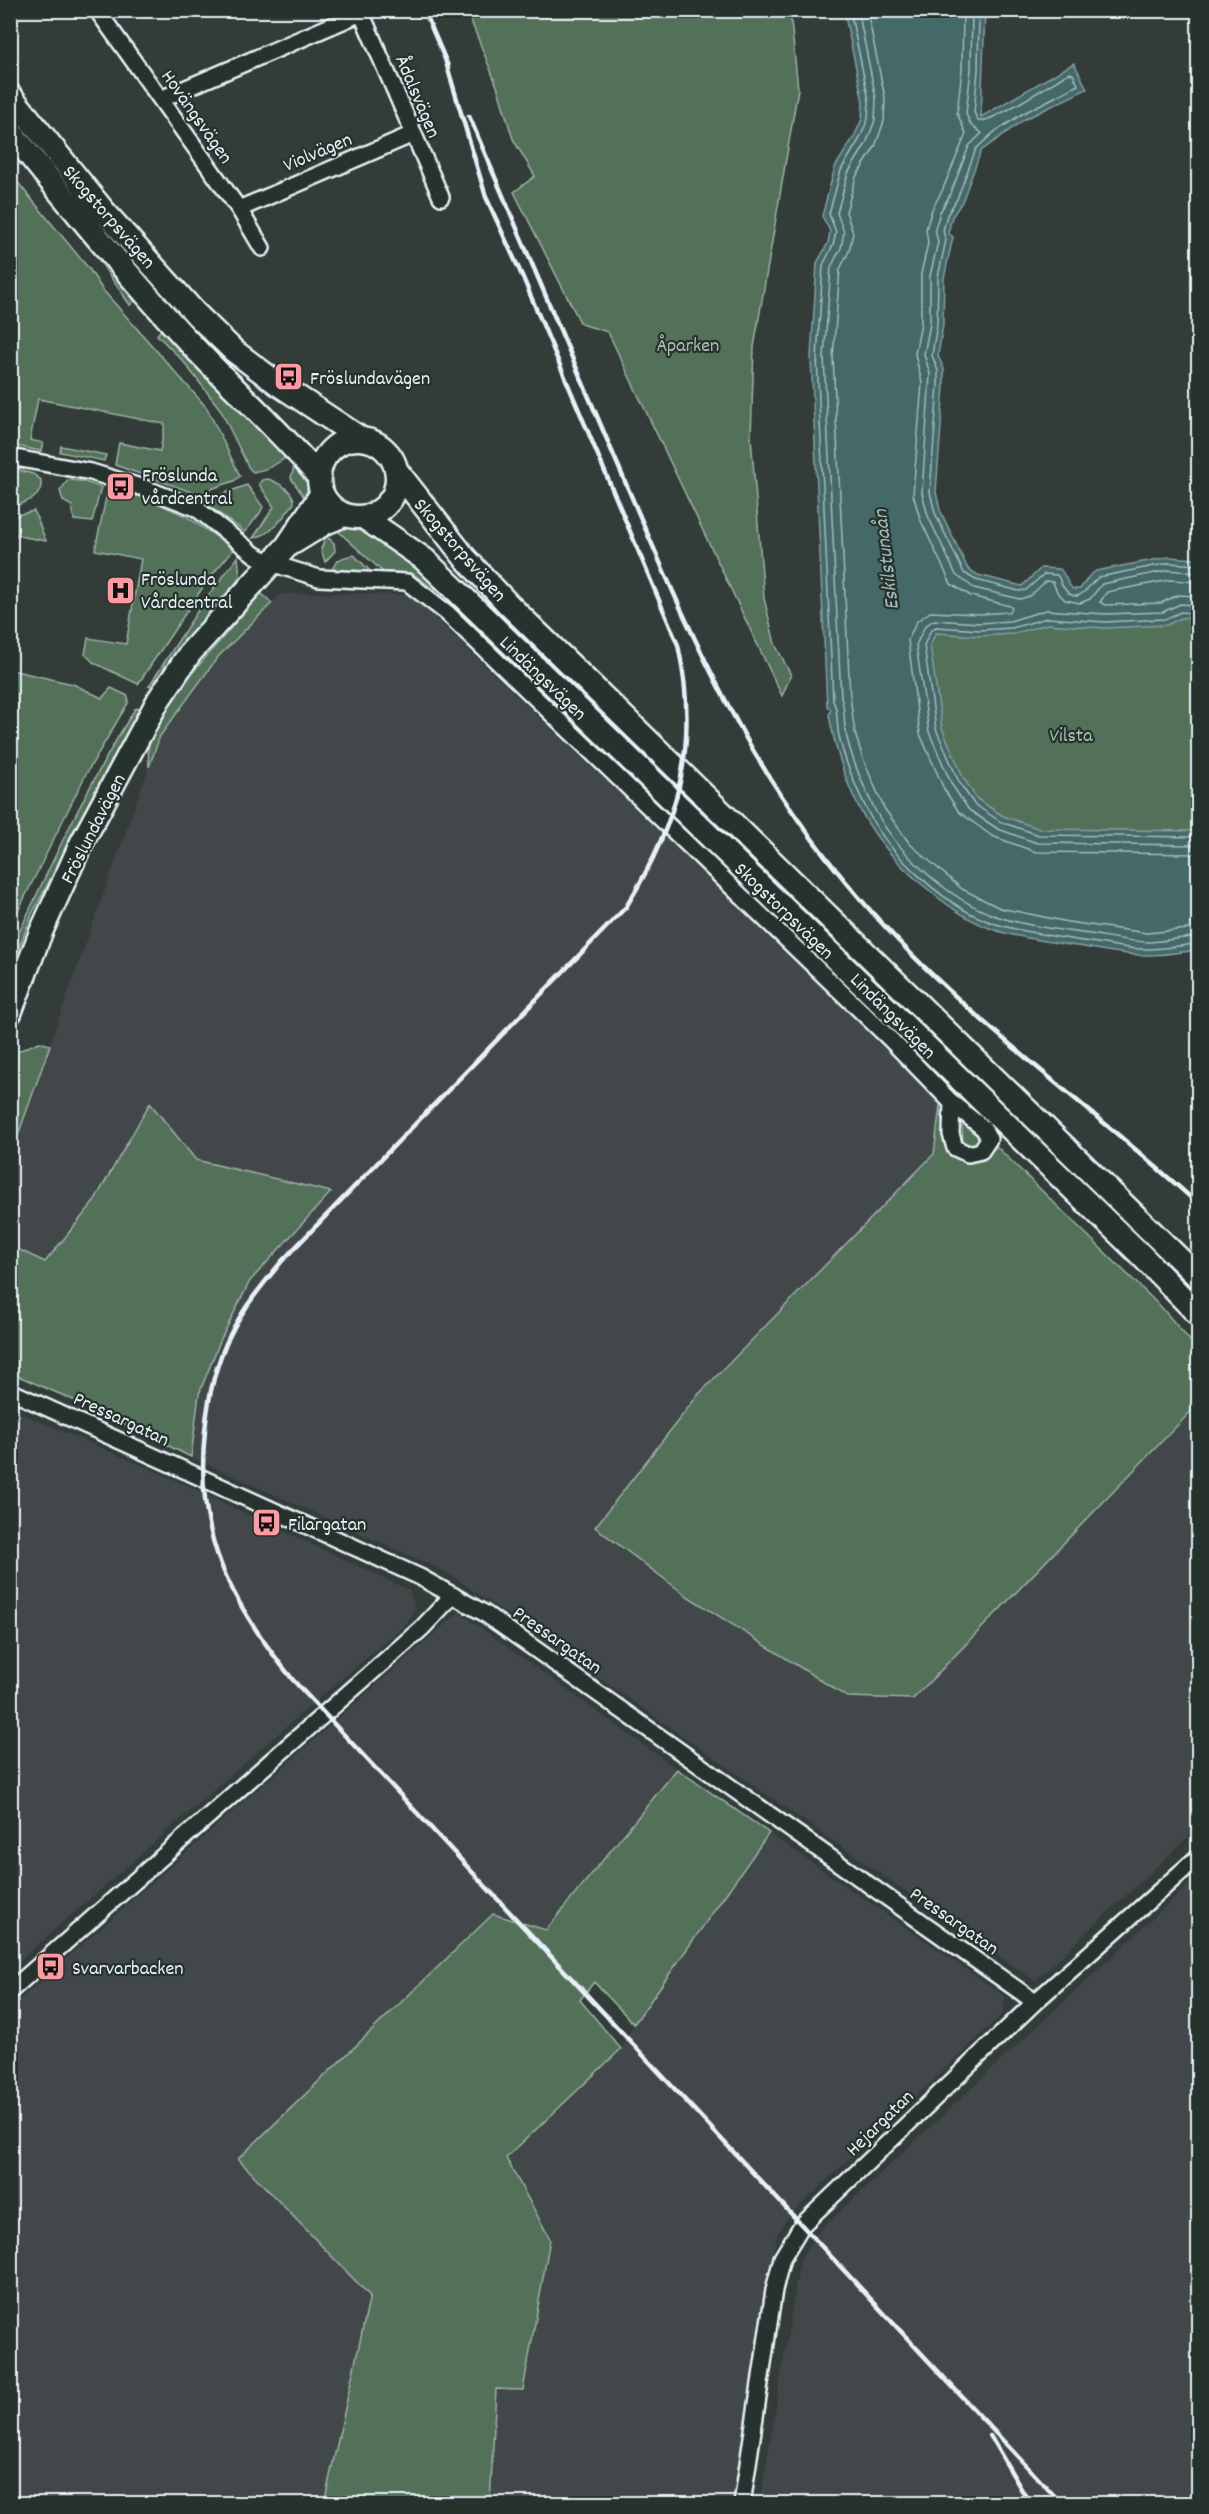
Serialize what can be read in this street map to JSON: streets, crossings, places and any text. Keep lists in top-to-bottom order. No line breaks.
{"streets":{"main road":["Skogstorpsvägen","Fröslundavägen"],"street":["Ådalsvägen","Hovängsvägen","Violvägen","Lindängsvägen","Pressargatan","Hejargatan"]},"crossings":[["Ådalsvägen","Violvägen"],["Hovängsvägen","Violvägen"],["Skogstorpsvägen","Fröslundavägen"],["Lindängsvägen","Fröslundavägen"],["Pressargatan","Hejargatan"]],"water":["Eskilstunaån"],"parks":["Åparken","Vilsta"],"places":{"bus stop":["Fröslundavägen","Fröslunda vårdcentral","Filargatan","Svarvarbacken"],"hospital":["Fröslunda Vårdcentral"]}}
